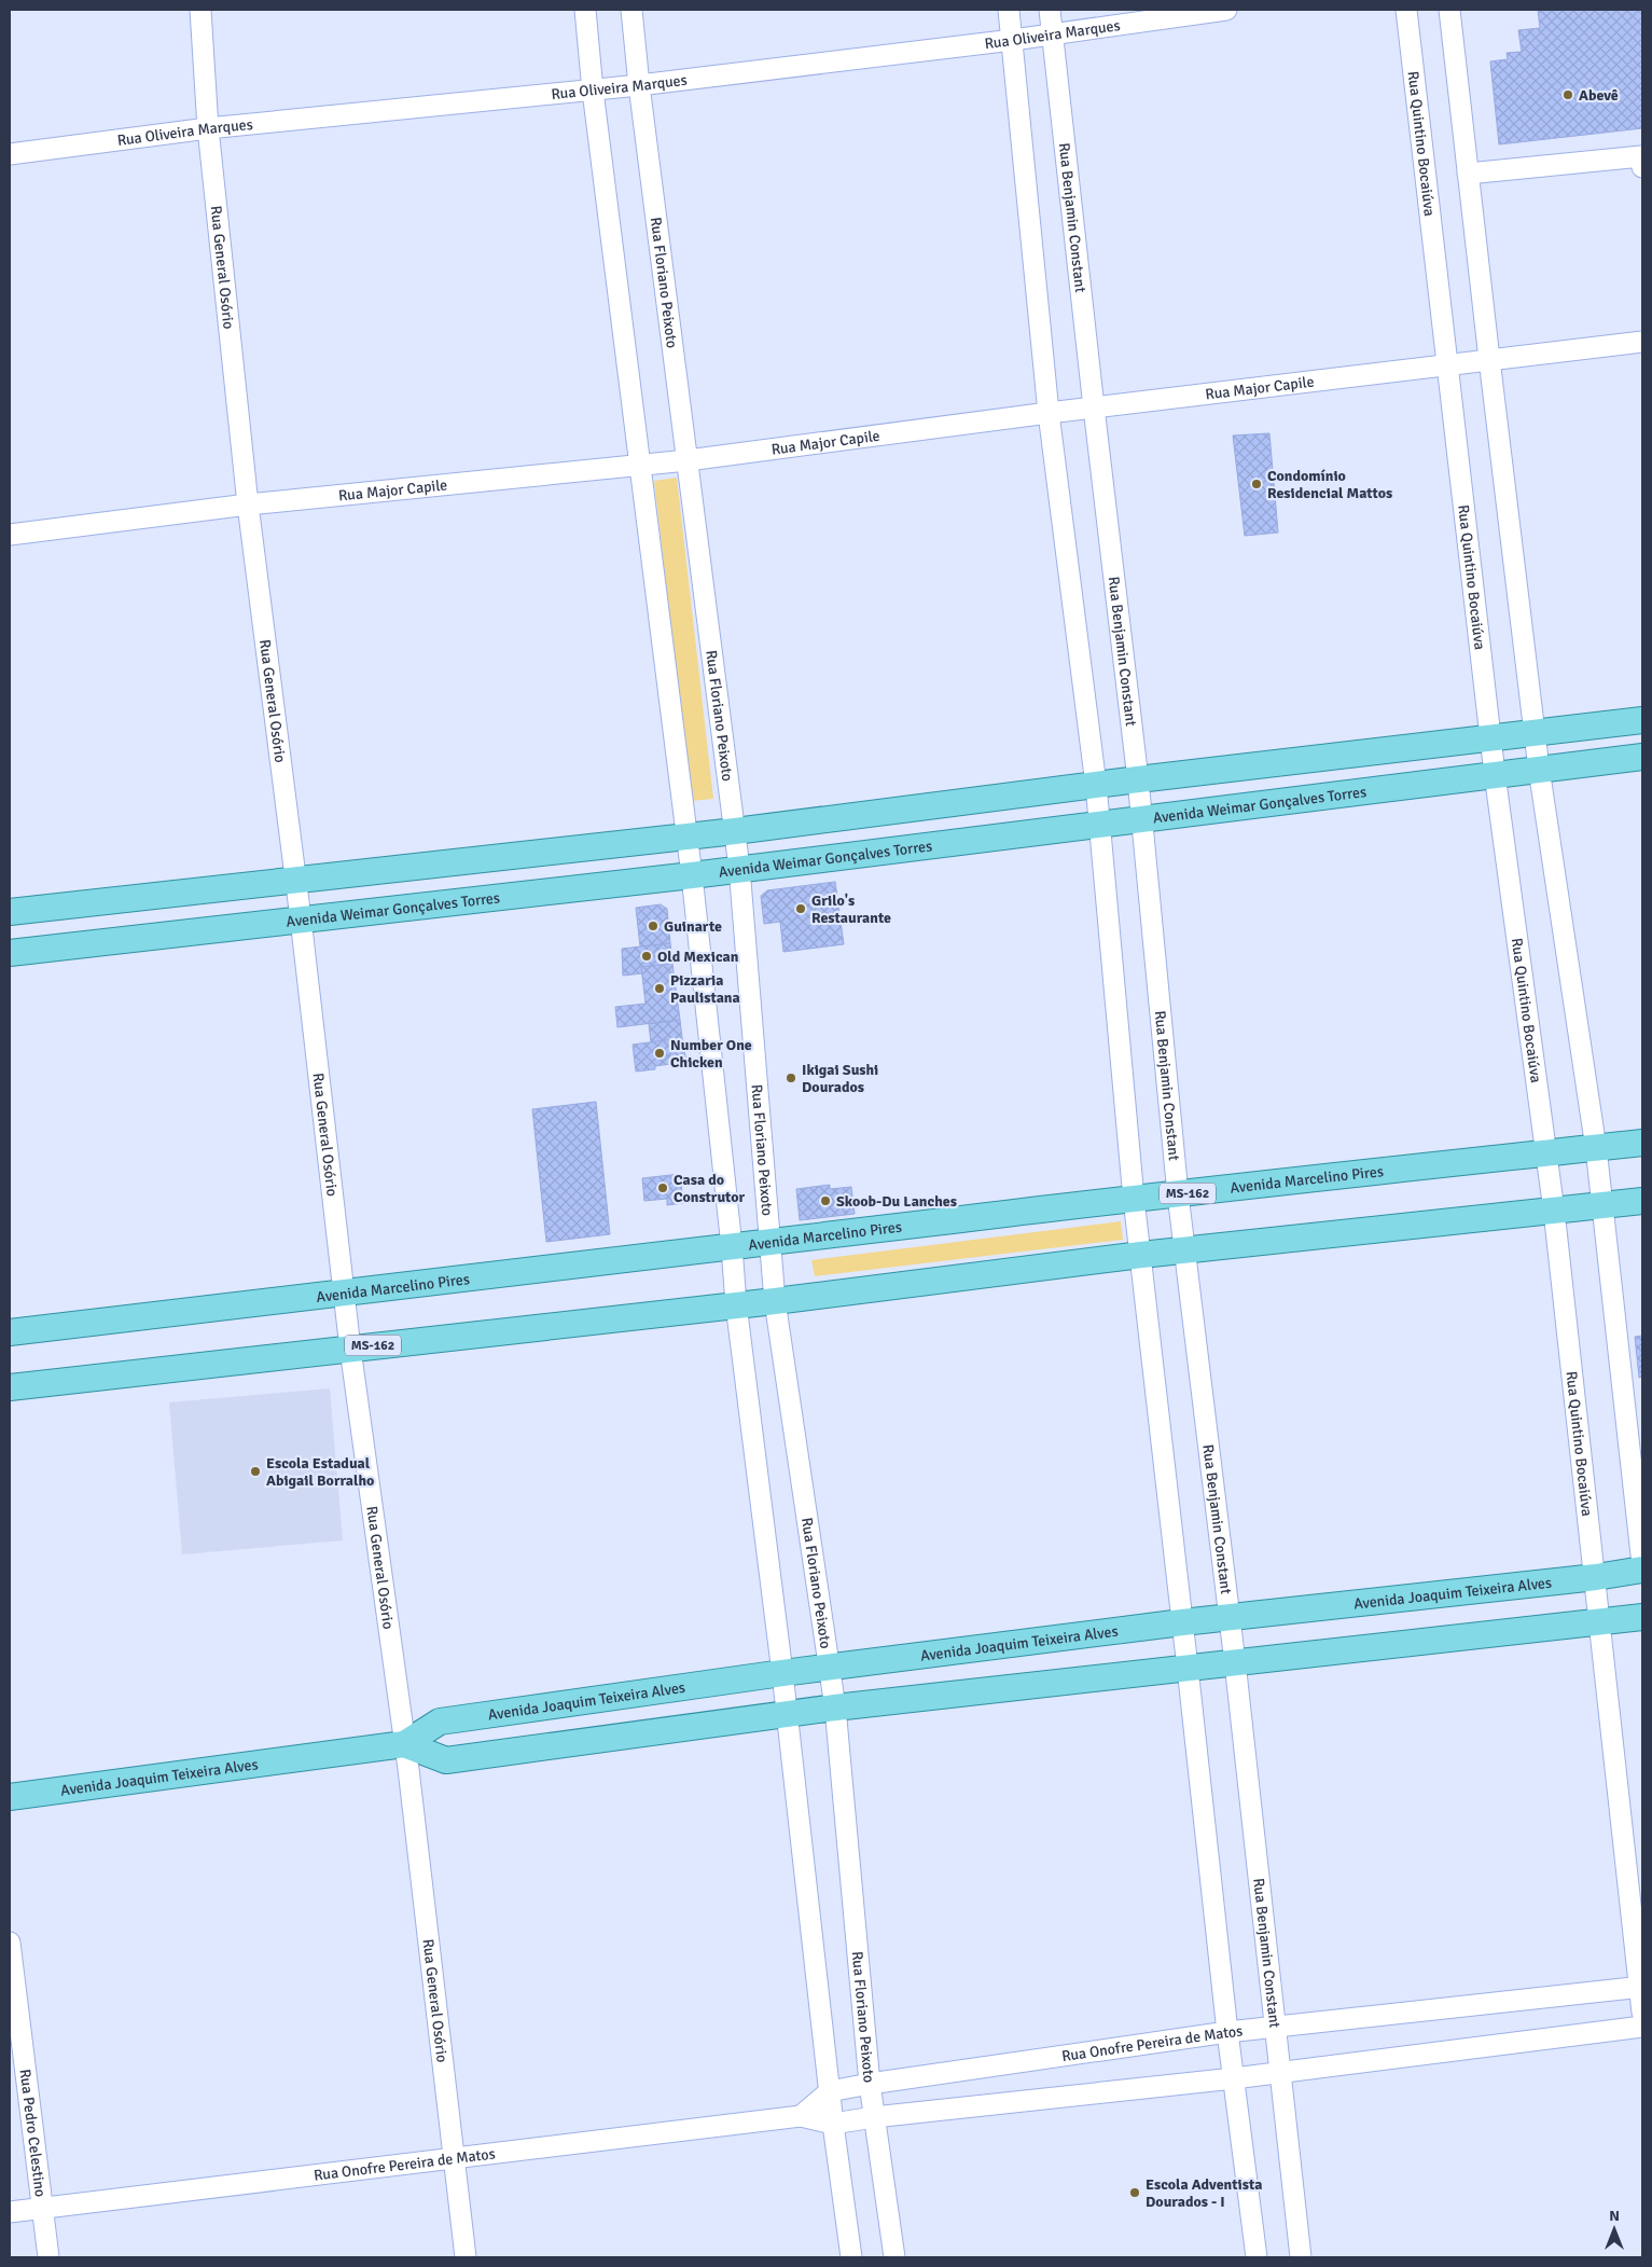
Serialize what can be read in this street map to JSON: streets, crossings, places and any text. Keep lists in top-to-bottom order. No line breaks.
{"streets":{"main road":["Avenida Weimar Gonçalves Torres","Avenida Marcelino Pires","MS-162","Avenida Joaquim Teixeira Alves"],"street":["Rua Oliveira Marques","Rua Quintino Bocaiúva","Rua Benjamin Constant","Rua General Osório","Rua Floriano Peixoto","Rua Major Capile","Rua Onofre Pereira de Matos","Rua Pedro Celestino"]},"crossings":[["Rua Oliveira Marques","Rua Benjamin Constant"],["Rua Oliveira Marques","Rua General Osório"],["Rua Oliveira Marques","Rua Floriano Peixoto"],["Rua Quintino Bocaiúva","Rua Major Capile"],["Rua Quintino Bocaiúva","Avenida Weimar Gonçalves Torres"],["Rua Quintino Bocaiúva","Avenida Marcelino Pires"],["Rua Quintino Bocaiúva","MS-162"],["Rua Quintino Bocaiúva","Avenida Joaquim Teixeira Alves"],["Rua Quintino Bocaiúva","Rua Onofre Pereira de Matos"],["Rua Benjamin Constant","Rua Major Capile"],["Rua Benjamin Constant","Avenida Weimar Gonçalves Torres"],["Rua Benjamin Constant","Avenida Marcelino Pires"],["Rua Benjamin Constant","MS-162"],["Rua Benjamin Constant","Avenida Joaquim Teixeira Alves"],["Rua Benjamin Constant","Rua Onofre Pereira de Matos"],["Rua General Osório","Rua Major Capile"],["Rua General Osório","Avenida Weimar Gonçalves Torres"],["Rua General Osório","Avenida Marcelino Pires"],["Rua General Osório","MS-162"],["Rua General Osório","Avenida Joaquim Teixeira Alves"],["Rua General Osório","Rua Onofre Pereira de Matos"],["Rua Floriano Peixoto","Rua Major Capile"],["Rua Floriano Peixoto","Avenida Weimar Gonçalves Torres"],["Rua Floriano Peixoto","Avenida Marcelino Pires"],["Rua Floriano Peixoto","MS-162"],["Rua Floriano Peixoto","Avenida Joaquim Teixeira Alves"],["Rua Floriano Peixoto","Rua Onofre Pereira de Matos"],["Rua Onofre Pereira de Matos","Rua Pedro Celestino"]],"places":["Abevê","Condomínio Residencial Mattos","Grilo's Restaurante","Guinarte","Old Mexican","Pizzaria Paulistana","Number One Chicken","Ikigai Sushi Dourados","Casa do Construtor","Skoob-Du Lanches","Escola Estadual Abigail Borralho","Escola Adventista Dourados - I"],"north":"top"}
